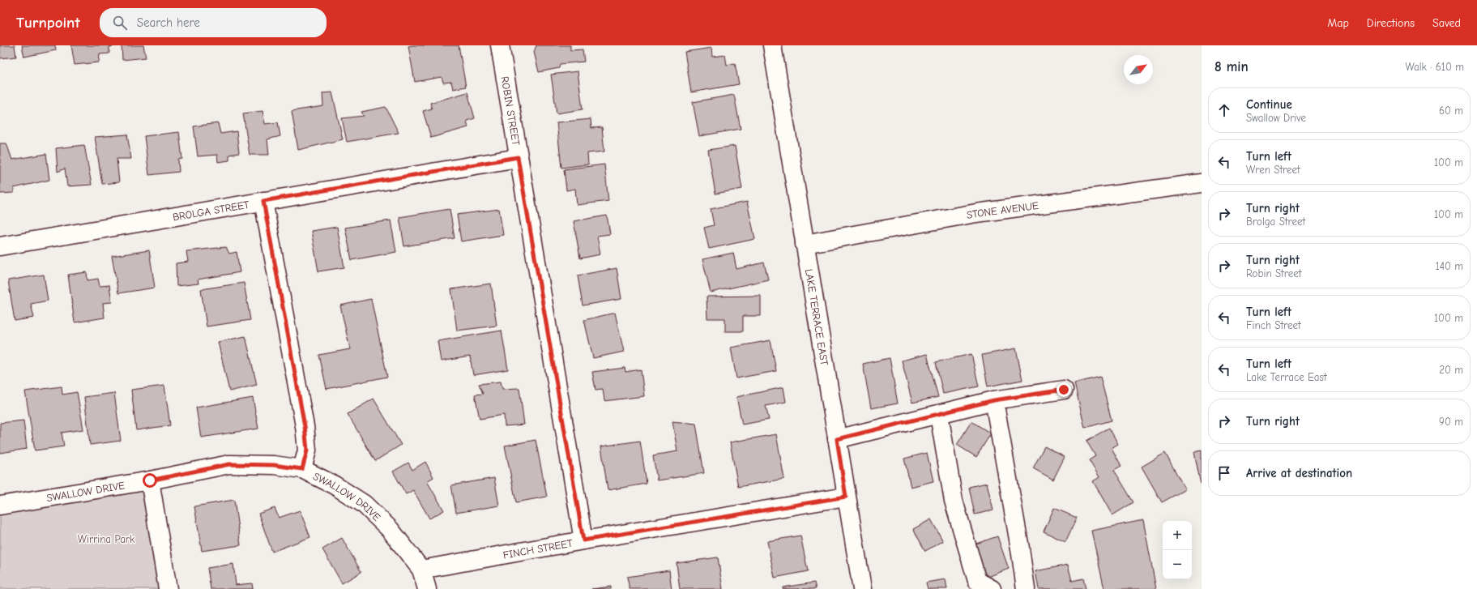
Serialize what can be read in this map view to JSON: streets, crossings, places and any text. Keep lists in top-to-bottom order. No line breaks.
{"streets":{"street":["ROBIN STREET","BROLGA STREET","STONE AVENUE","LAKE TERRACE EAST","SWALLOW DRIVE","FINCH STREET"]},"crossings":[["ROBIN STREET","BROLGA STREET"],["ROBIN STREET","FINCH STREET"],["STONE AVENUE","LAKE TERRACE EAST"],["LAKE TERRACE EAST","FINCH STREET"],["SWALLOW DRIVE","FINCH STREET"]],"parks":["Wirrina Park"],"north":"top right","page":{"header":"Turnpoint","search":"Search here","nav":["Map","Directions","Saved"],"heading":["8 min","Walk · 610 m"],"list":[["Continue","Swallow Drive","60 m"],["Turn left","Wren Street","100 m"],["Turn right","Brolga Street","100 m"],["Turn right","Robin Street","140 m"],["Turn left","Finch Street","100 m"],["Turn left","Lake Terrace East","20 m"],["Turn right","90 m"],"Arrive at destination"],"map_buttons":["+","−"]}}
